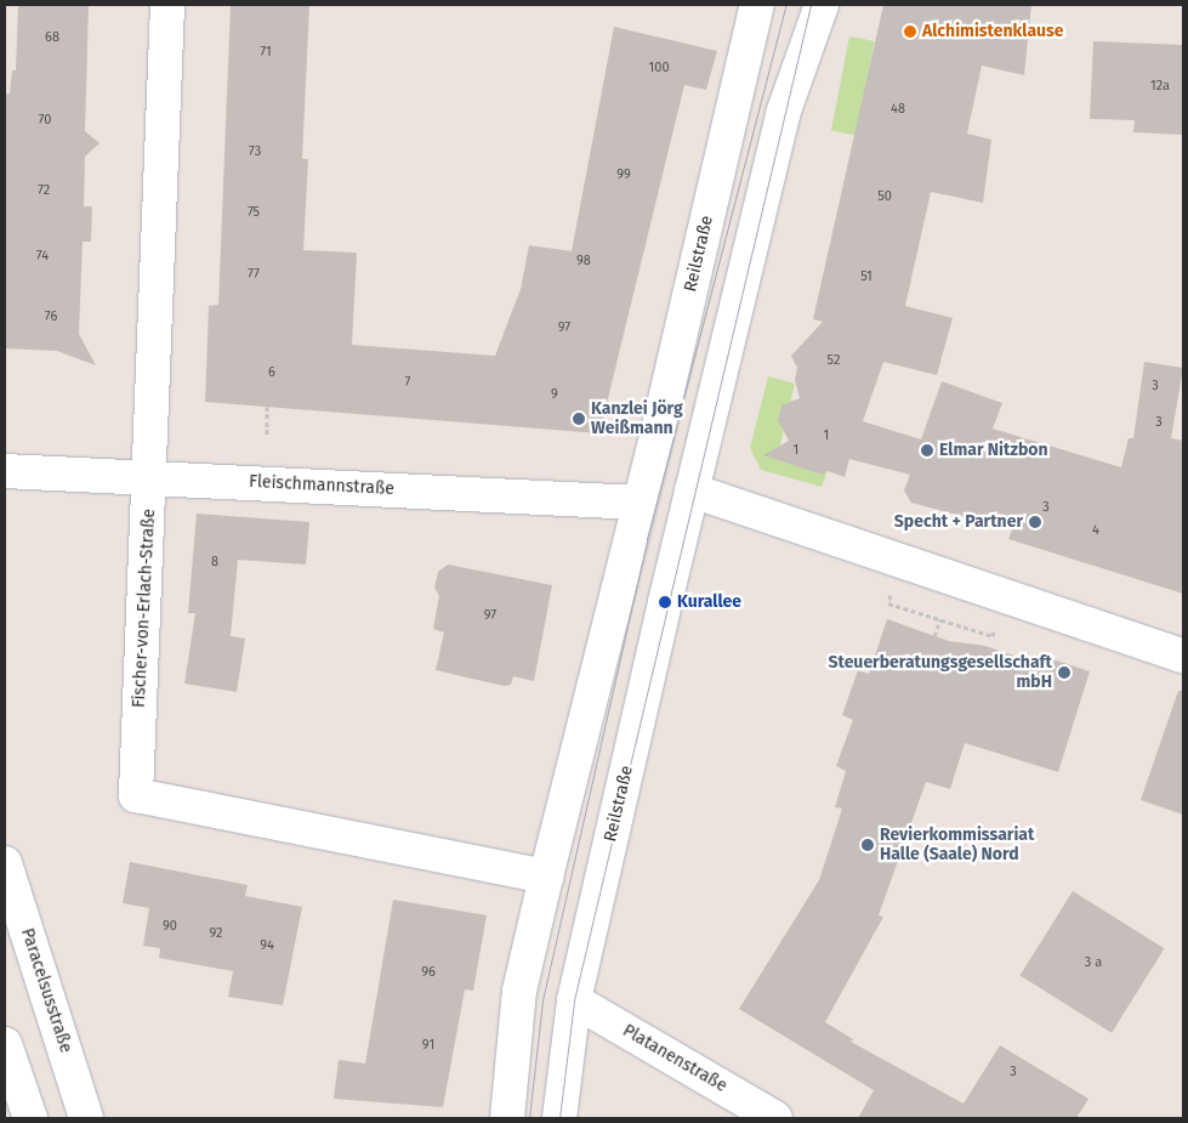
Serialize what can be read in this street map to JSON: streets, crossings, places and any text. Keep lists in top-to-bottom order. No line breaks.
{"streets":{"street":["Reilstraße","Fleischmannstraße","Fischer-von-Erlach-Straße","Paracelsusstraße","Platanenstraße"]},"crossings":[["Reilstraße","Fleischmannstraße"],["Reilstraße","Fischer-von-Erlach-Straße"],["Reilstraße","Platanenstraße"],["Fleischmannstraße","Fischer-von-Erlach-Straße"]],"places":["Alchimistenklause","Kanzlei Jörg Weißmann","Elmar Nitzbon","Specht + Partner","Kurallee","Steuerberatungsgesellschaft mbH","Revierkommissariat Halle (Saale) Nord"],"house_numbers":["68","71","100","12a","48","70","73","99","72","50","75","74","98","77","51","76","97","52","6","7","3","9","3","1","1","3","4","8","97","90","92","94","3 a","96","91","3"]}
